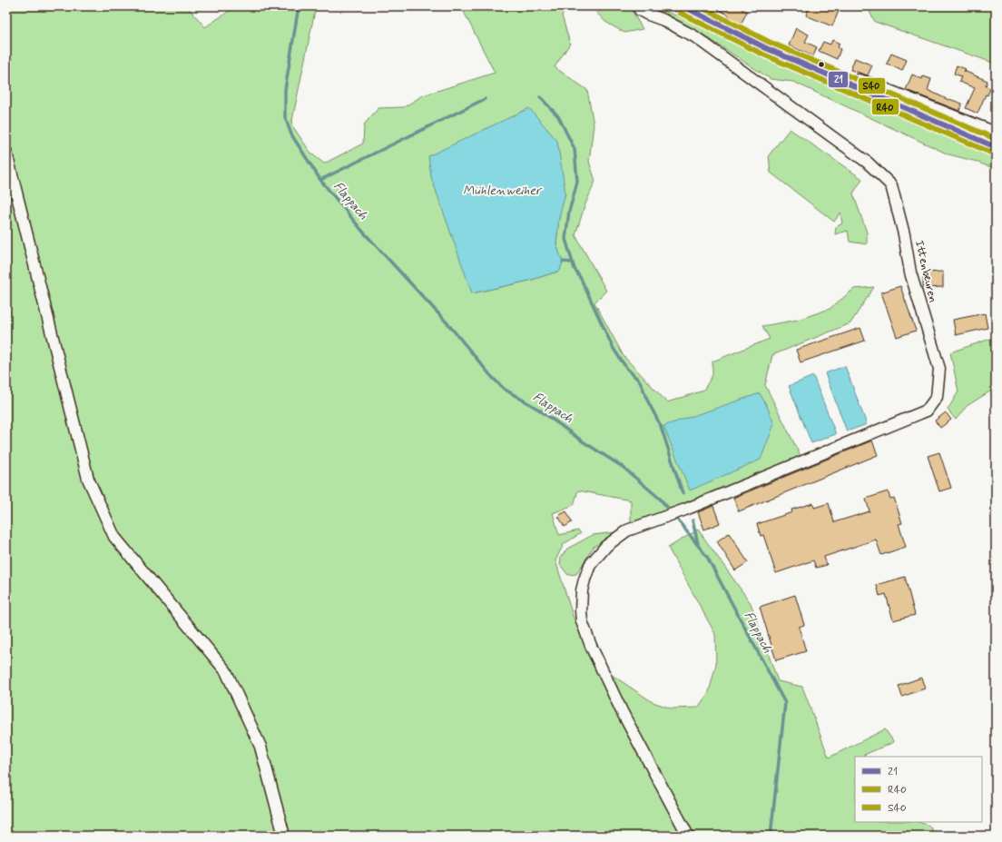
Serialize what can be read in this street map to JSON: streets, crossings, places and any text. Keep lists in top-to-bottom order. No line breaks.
{"streets":{"street":["Ittenbeuren"]},"water":["Mühlenweiher","Flappach"],"lines":["transit line 21","transit line S40","transit line R40"],"legend":["21","R40","S40"]}
